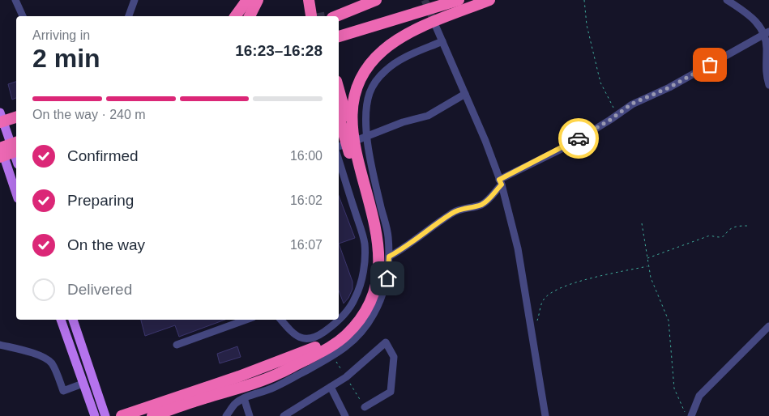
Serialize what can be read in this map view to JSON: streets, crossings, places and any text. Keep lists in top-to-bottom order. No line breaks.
{"page":{"heading":["2 min","Arriving in","16:23–16:28"],"bar":"On the way · 240 m","list":[["Confirmed","16:00"],["Preparing","16:02"],["On the way","16:07"],"Delivered"]}}
